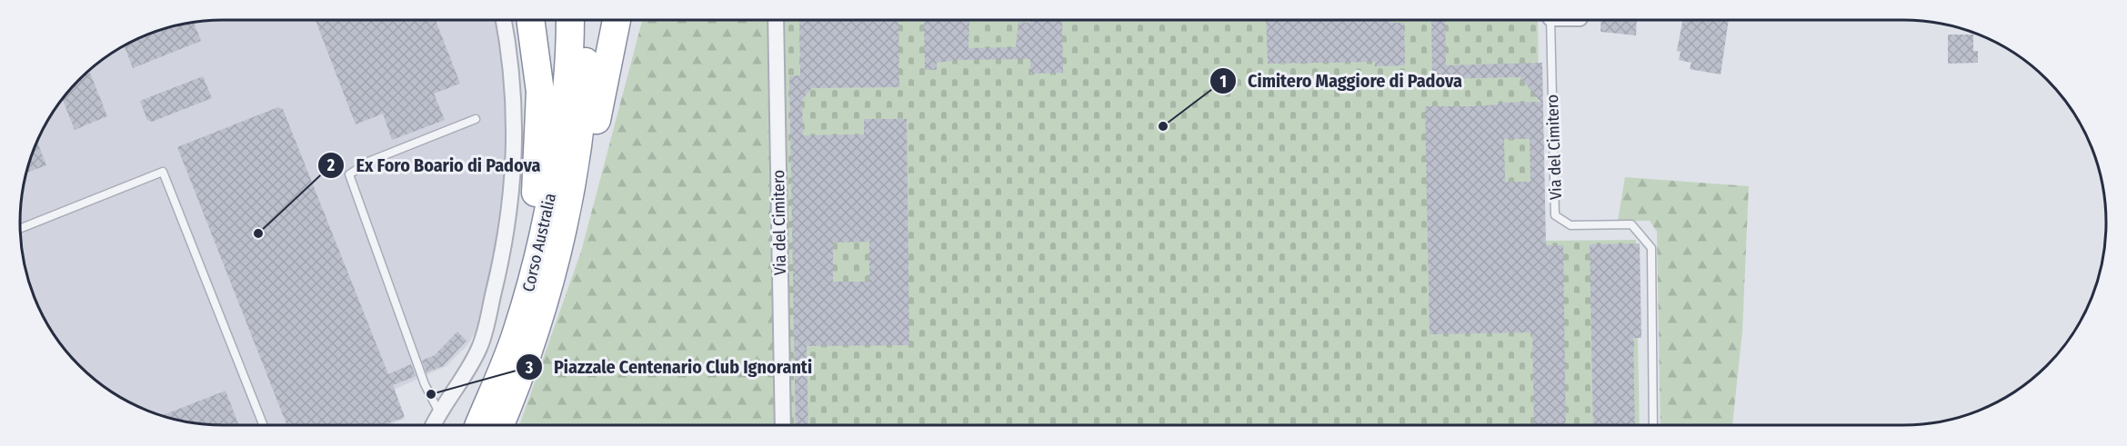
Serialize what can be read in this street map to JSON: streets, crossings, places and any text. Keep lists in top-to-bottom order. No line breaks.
{"streets":{"highway":["Corso Australia"],"street":["Via del Cimitero"]},"places":["Cimitero Maggiore di Padova","Ex Foro Boario di Padova","Piazzale Centenario Club Ignoranti"]}
